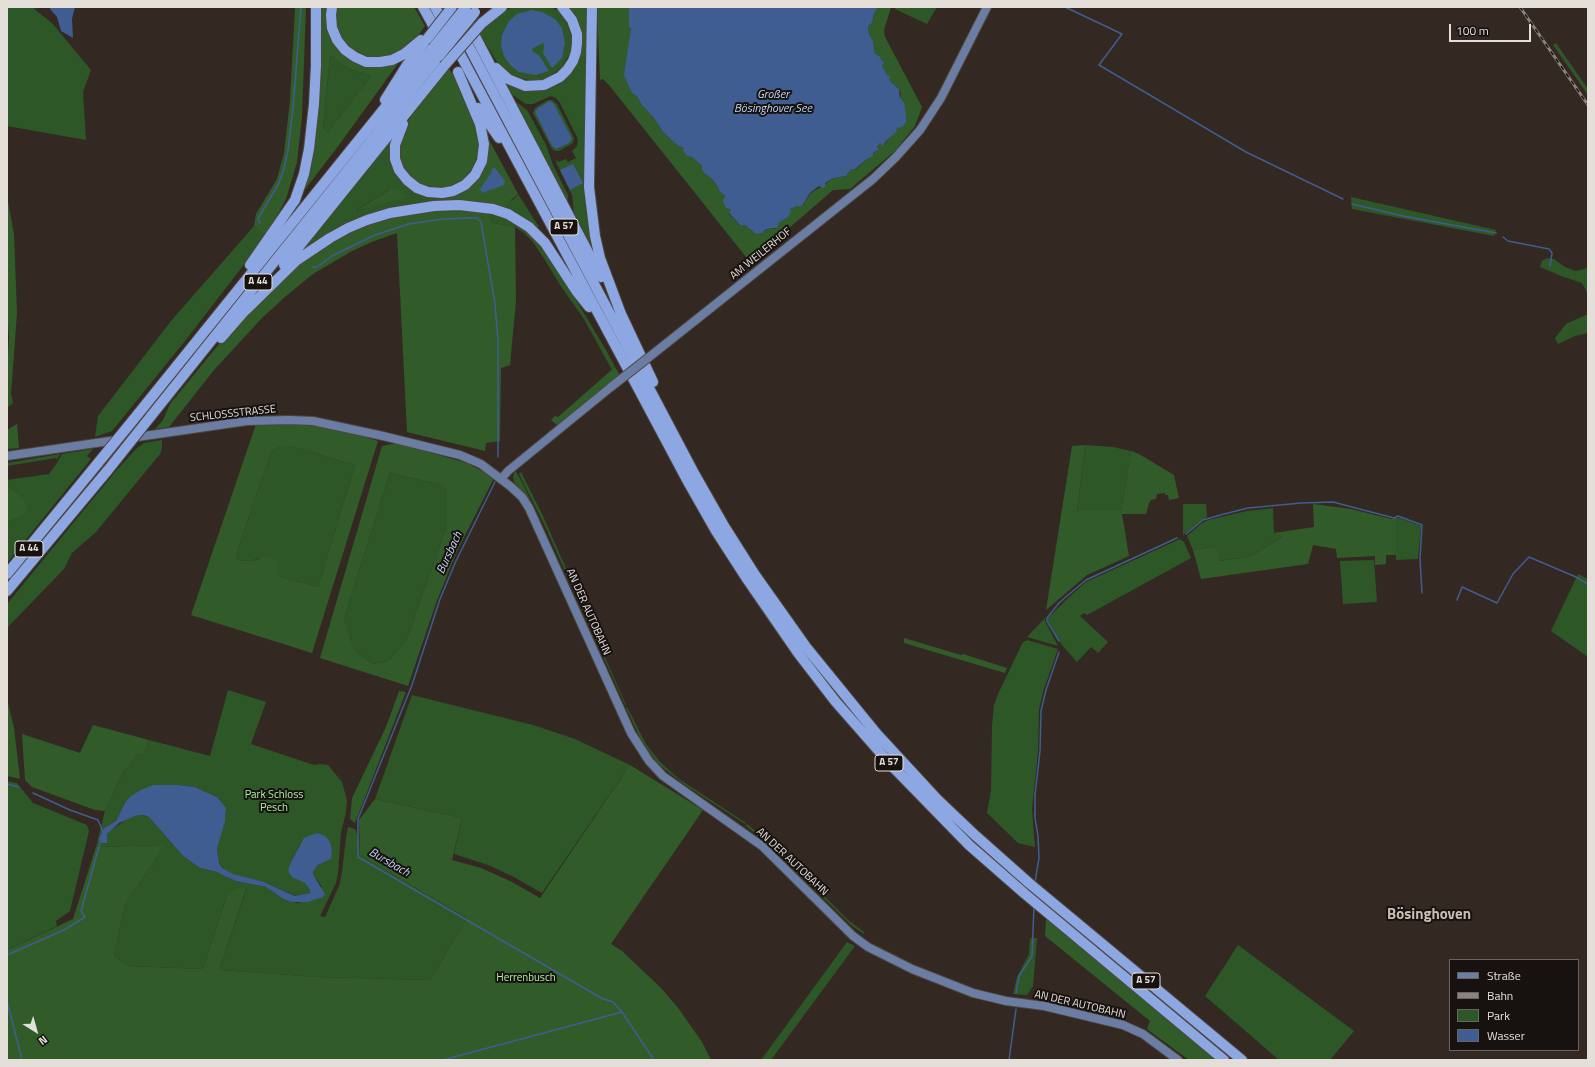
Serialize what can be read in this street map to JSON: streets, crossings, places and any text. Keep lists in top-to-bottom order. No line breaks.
{"streets":{"highway":["A 57","A 44"],"main road":["AM WEILERHOF","SCHLOSSSTRASSE","AN DER AUTOBAHN"]},"crossings":[["AM WEILERHOF","SCHLOSSSTRASSE"],["AM WEILERHOF","AN DER AUTOBAHN"],["SCHLOSSSTRASSE","AN DER AUTOBAHN"]],"districts":["Bösinghoven"],"water":["Großer Bösinghover See","Bursbach"],"parks":["Park Schloss Pesch","Herrenbusch"],"legend":["Straße","Bahn","Park","Wasser"],"scale_bar":"100 m","north":"bottom right"}
